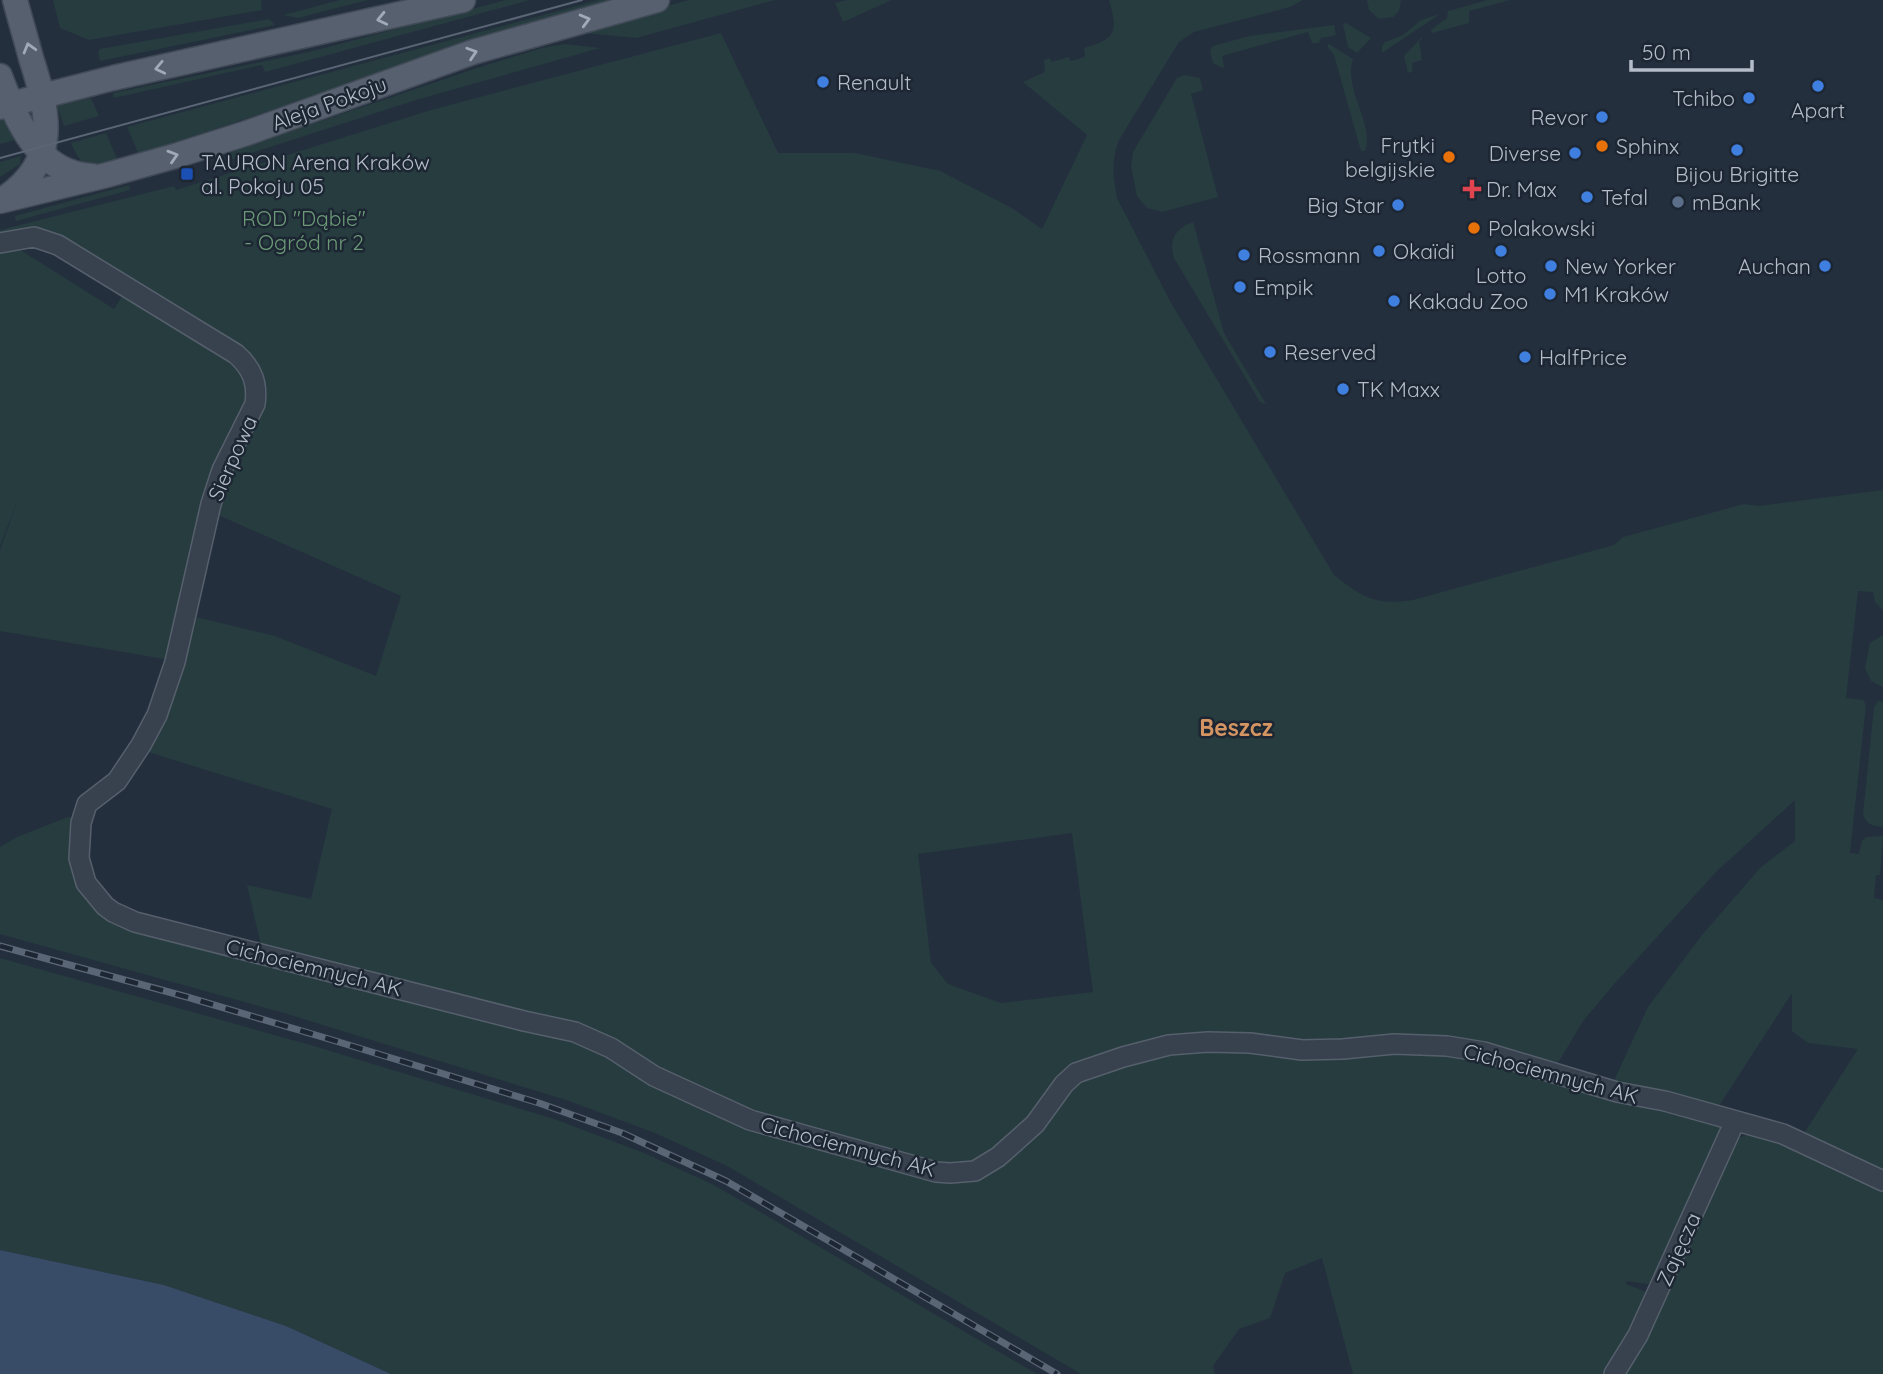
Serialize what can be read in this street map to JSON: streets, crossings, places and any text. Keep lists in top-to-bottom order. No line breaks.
{"streets":{"main road":["Aleja Pokoju"],"street":["Sierpowa","Cichociemnych AK","Zajęcza"]},"crossings":[["Sierpowa","Cichociemnych AK"],["Cichociemnych AK","Zajęcza"]],"districts":["Beszcz"],"parks":["ROD \"Dąbie\" - Ogród nr 2"],"places":{"other":["Renault","Apart","Tchibo","Revor","Sphinx","Bijou Brigitte","Diverse","Frytki belgijskie","Tefal","mBank","Big Star","Polakowski","Okaïdi","Lotto","Rossmann","New Yorker","Auchan","Empik","M1 Kraków","Kakadu Zoo","Reserved","HalfPrice","TK Maxx"],"transit":["TAURON Arena Kraków al. Pokoju 05"],"health":["Dr. Max"]},"scale_bar":"50 m"}
